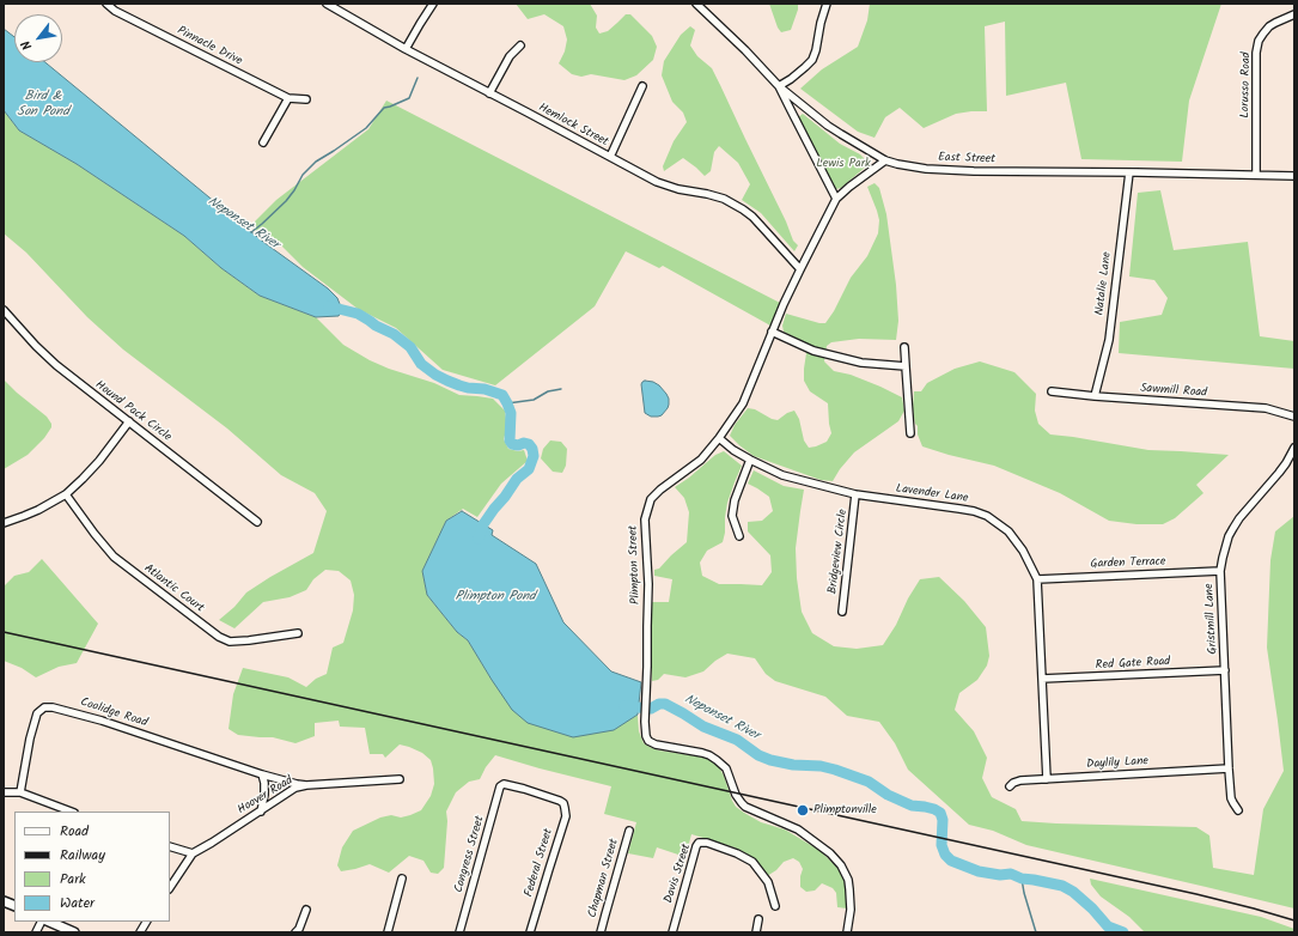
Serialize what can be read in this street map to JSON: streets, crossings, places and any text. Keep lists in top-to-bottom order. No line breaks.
{"streets":{"street":["Pinnacle Drive","Lorusso Road","Hemlock Street","East Street","Natalie Lane","Sawmill Road","Hound Pack Circle","Lavender Lane","Bridgeview Circle","Garden Terrace","Plimpton Street","Atlantic Court","Gristmill Lane","Red Gate Road","Coolidge Road","Daylily Lane","Hoover Road","Congress Street","Federal Street","Davis Street","Chapman Street"]},"crossings":[["Lorusso Road","East Street"],["Hemlock Street","Plimpton Street"],["East Street","Natalie Lane"],["East Street","Plimpton Street"],["Natalie Lane","Sawmill Road"],["Lavender Lane","Bridgeview Circle"],["Lavender Lane","Garden Terrace"],["Lavender Lane","Plimpton Street"],["Lavender Lane","Red Gate Road"],["Lavender Lane","Daylily Lane"],["Garden Terrace","Gristmill Lane"],["Gristmill Lane","Red Gate Road"],["Gristmill Lane","Daylily Lane"],["Coolidge Road","Hoover Road"],["Congress Street","Federal Street"]],"water":["Bird & Son Pond","Neponset River","Plimpton Pond"],"parks":["Lewis Park"],"places":["Plimptonville"],"legend":["Road","Railway","Park","Water"],"north":"bottom left"}
